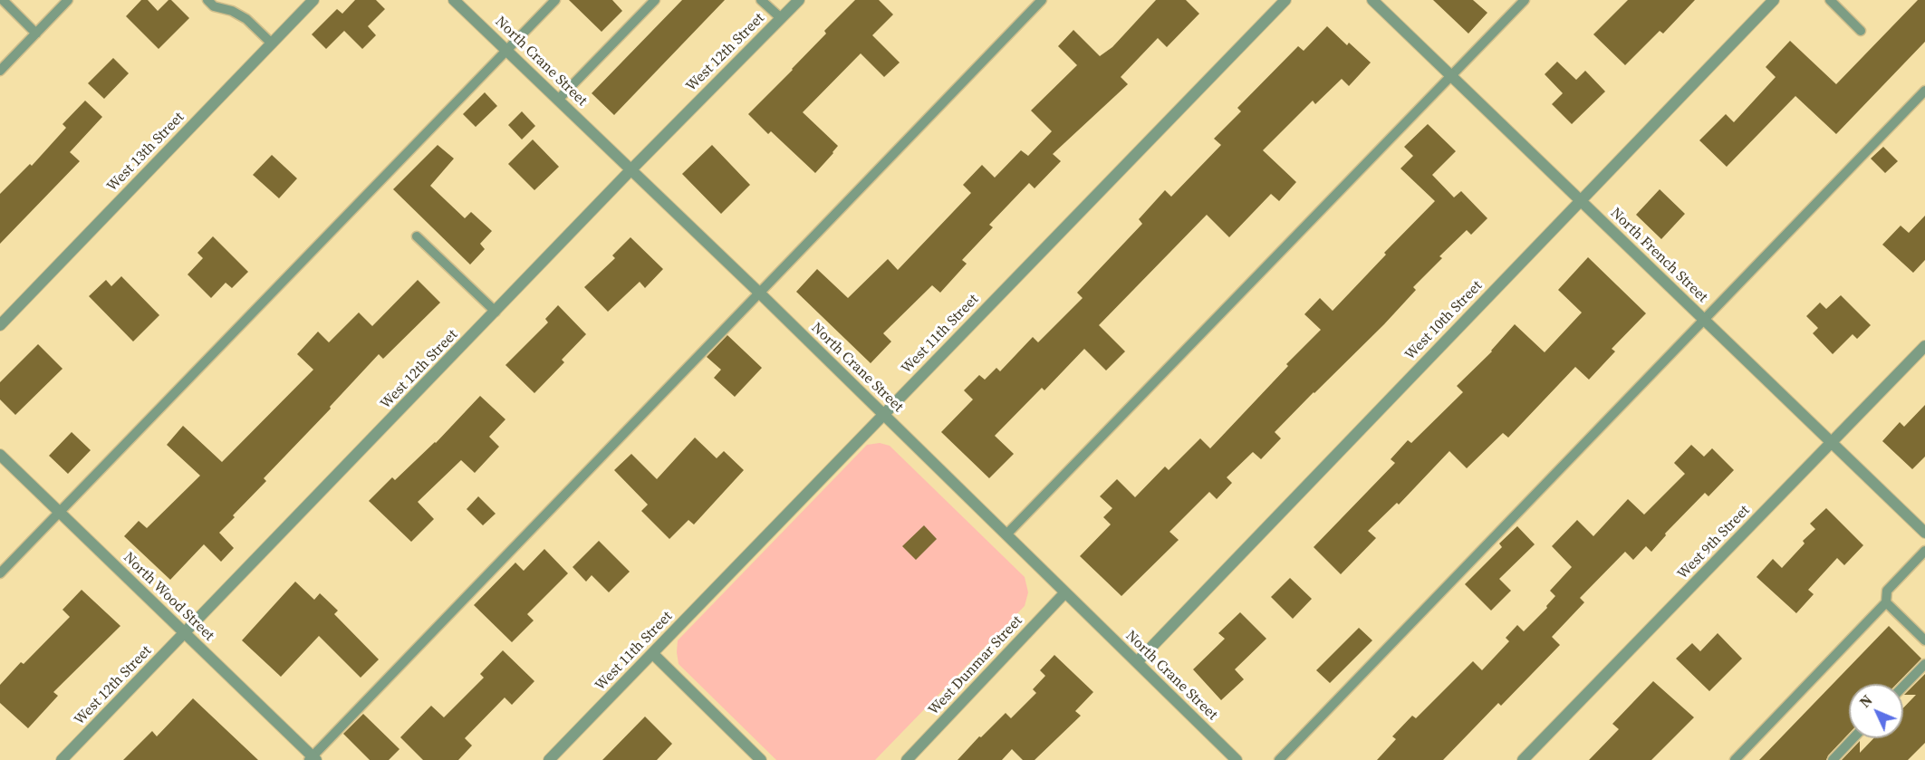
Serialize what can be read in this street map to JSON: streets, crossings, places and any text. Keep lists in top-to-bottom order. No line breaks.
{"streets":{"street":["West 12th Street","North Crane Street","West 13th Street","North French Street","West 10th Street","West 11th Street","West 9th Street","North Wood Street","West Dunmar Street"]},"crossings":[["West 12th Street","North Crane Street"],["West 12th Street","North Wood Street"],["North Crane Street","West 10th Street"],["North Crane Street","West 11th Street"],["North Crane Street","West Dunmar Street"],["North French Street","West 10th Street"],["North French Street","West 9th Street"]],"north":"top left"}
